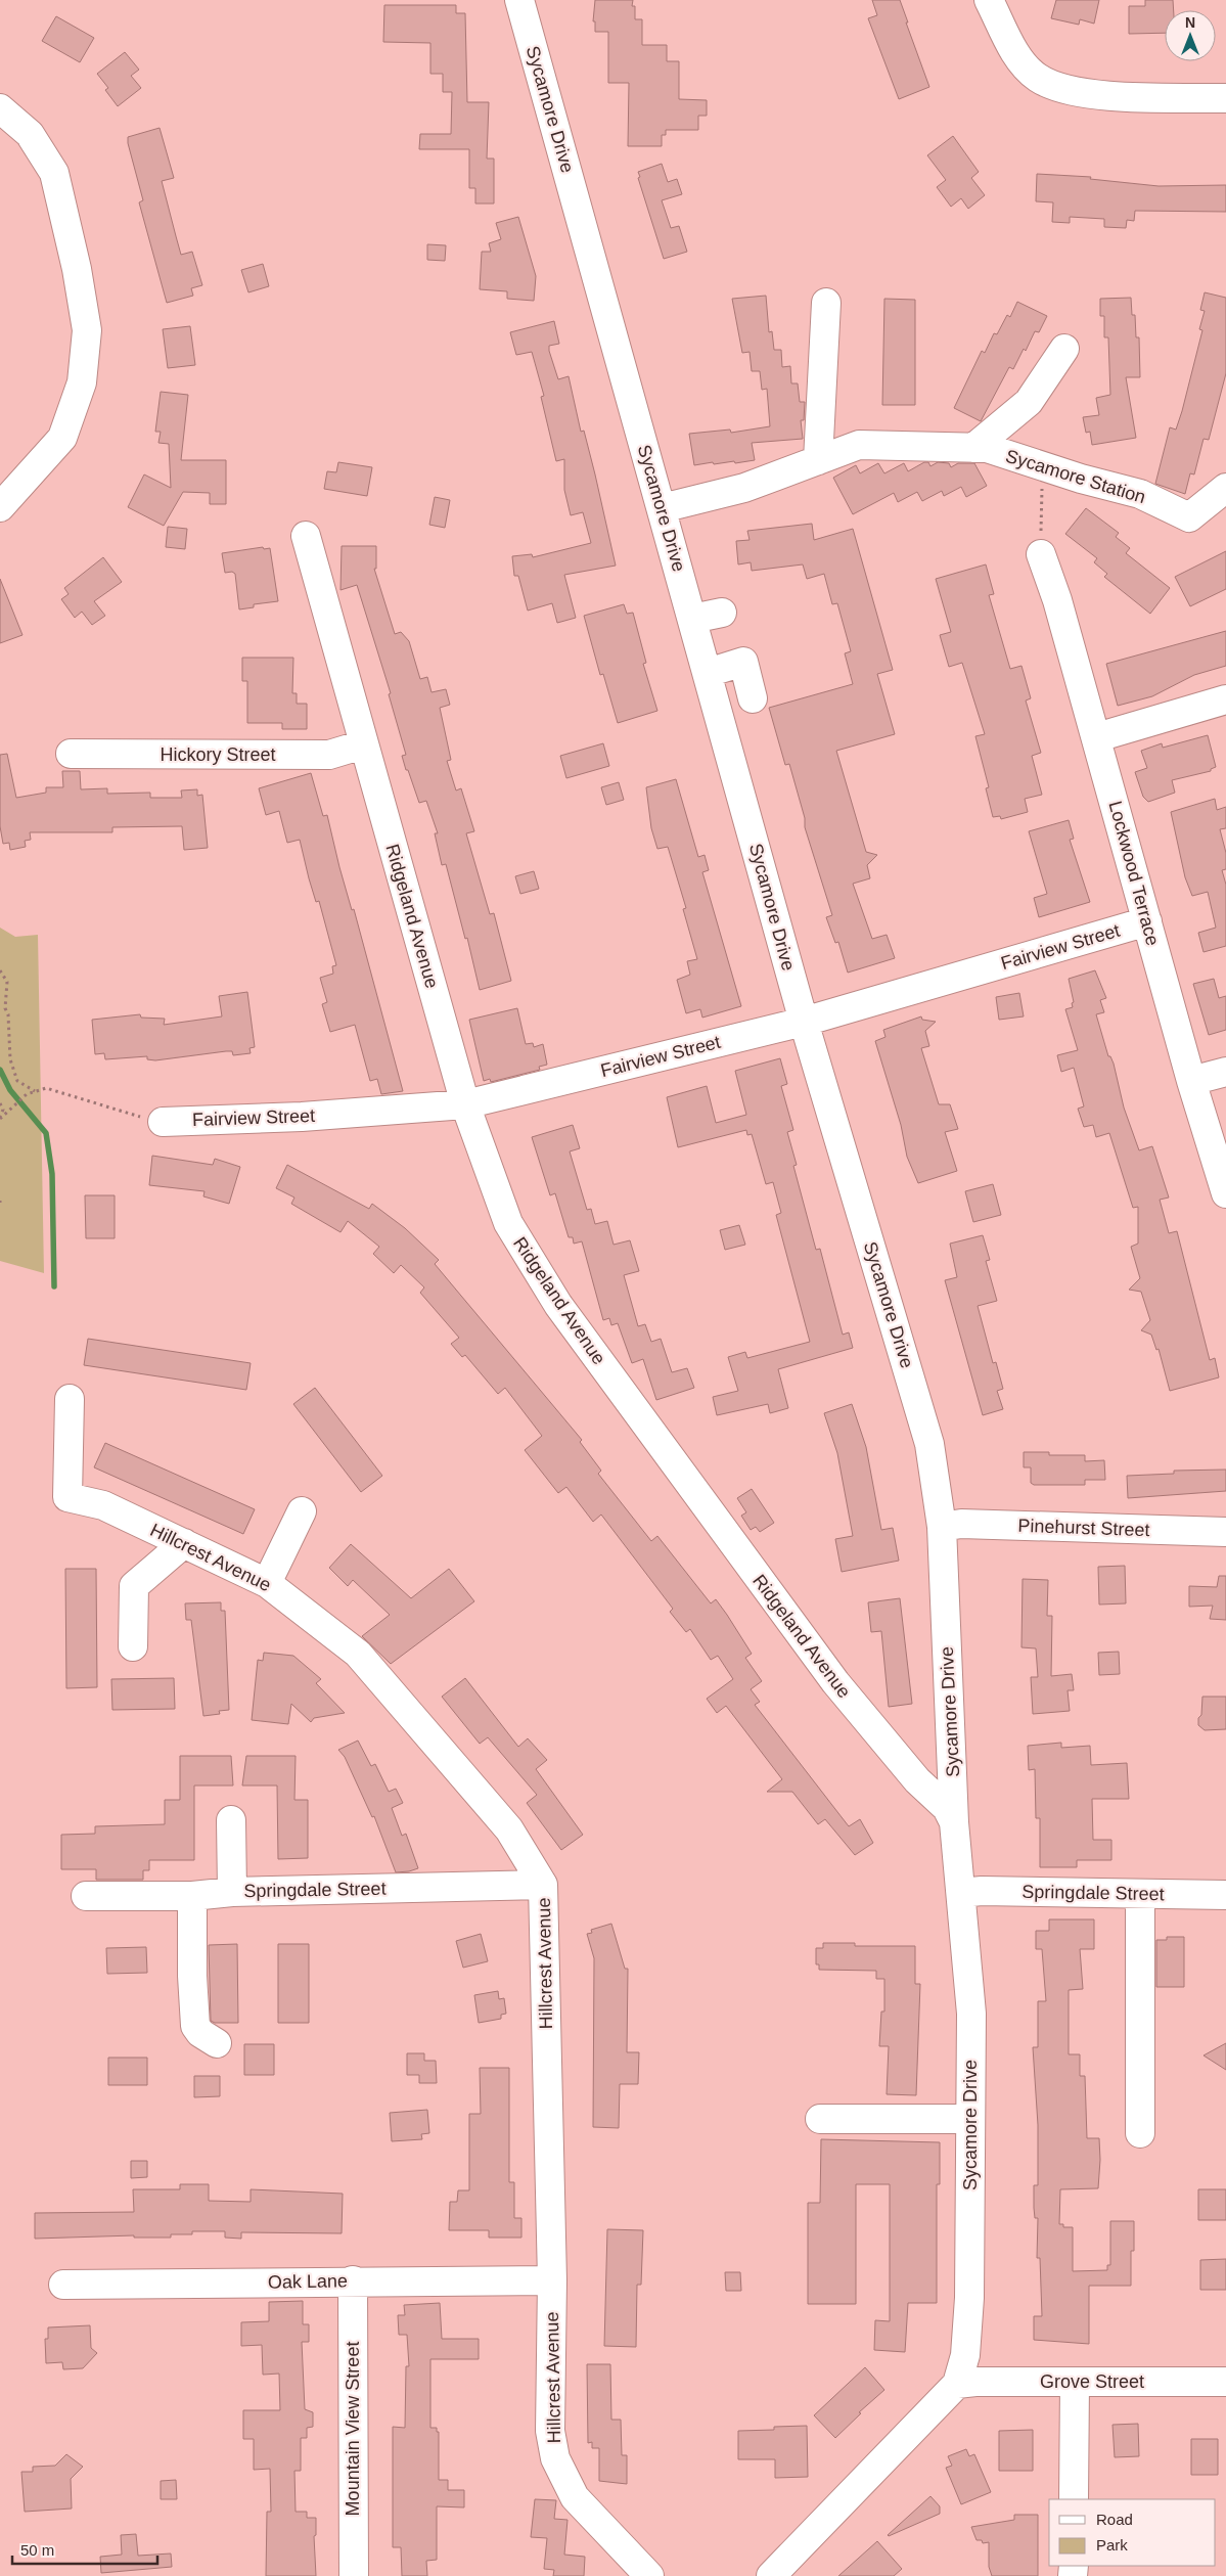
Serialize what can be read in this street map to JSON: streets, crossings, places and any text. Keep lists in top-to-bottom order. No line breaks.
{"streets":{"street":["Sycamore Drive","Sycamore Station","Hickory Street","Lockwood Terrace","Ridgeland Avenue","Fairview Street","Pinehurst Street","Hillcrest Avenue","Springdale Street","Oak Lane","Grove Street","Mountain View Street"]},"crossings":[["Sycamore Drive","Sycamore Station"],["Sycamore Drive","Ridgeland Avenue"],["Sycamore Drive","Fairview Street"],["Sycamore Drive","Pinehurst Street"],["Sycamore Drive","Springdale Street"],["Sycamore Drive","Grove Street"],["Hickory Street","Ridgeland Avenue"],["Lockwood Terrace","Fairview Street"],["Ridgeland Avenue","Fairview Street"],["Hillcrest Avenue","Springdale Street"],["Hillcrest Avenue","Oak Lane"],["Oak Lane","Mountain View Street"]],"legend":["Road","Park"],"scale_bar":"50 m","north":"top"}
